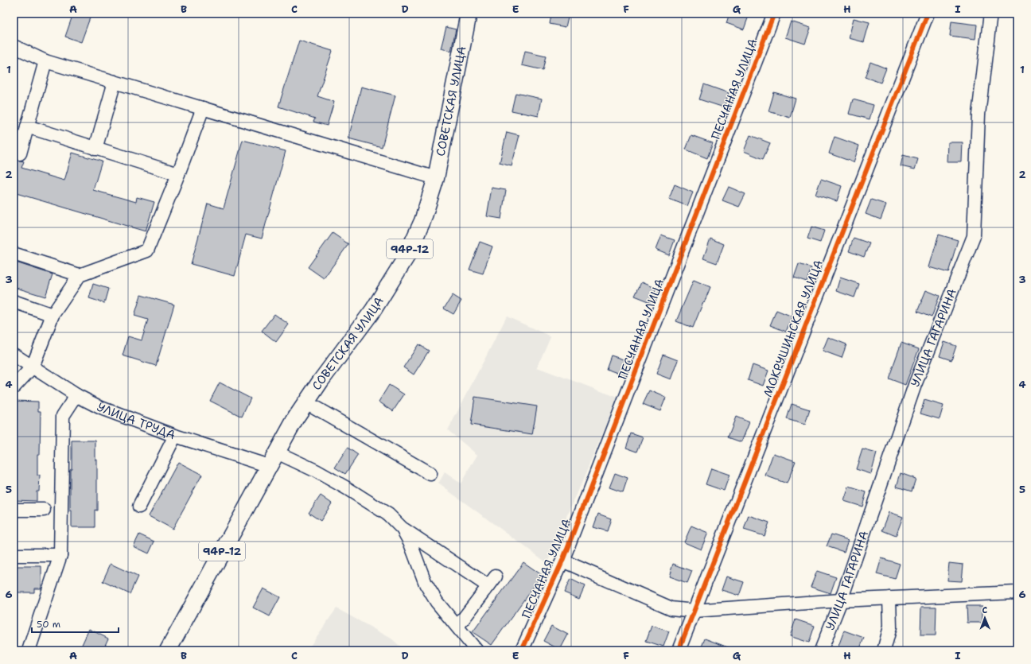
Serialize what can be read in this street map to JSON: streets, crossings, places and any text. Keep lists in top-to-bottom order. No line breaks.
{"streets":{"main road":["СОВЕТСКАЯ УЛИЦА","94Р-12"],"street":["ПЕСЧАНАЯ УЛИЦА","МОКРУШИНСКАЯ УЛИЦА","УЛИЦА ГАГАРИНА","УЛИЦА ТРУДА"]},"crossings":[["СОВЕТСКАЯ УЛИЦА","УЛИЦА ТРУДА"]],"scale_bar":"50 m","north":"top","grid":{"columns":["A","B","C","D","E","F","G","H","I"],"rows":["1","2","3","4","5","6"]}}
